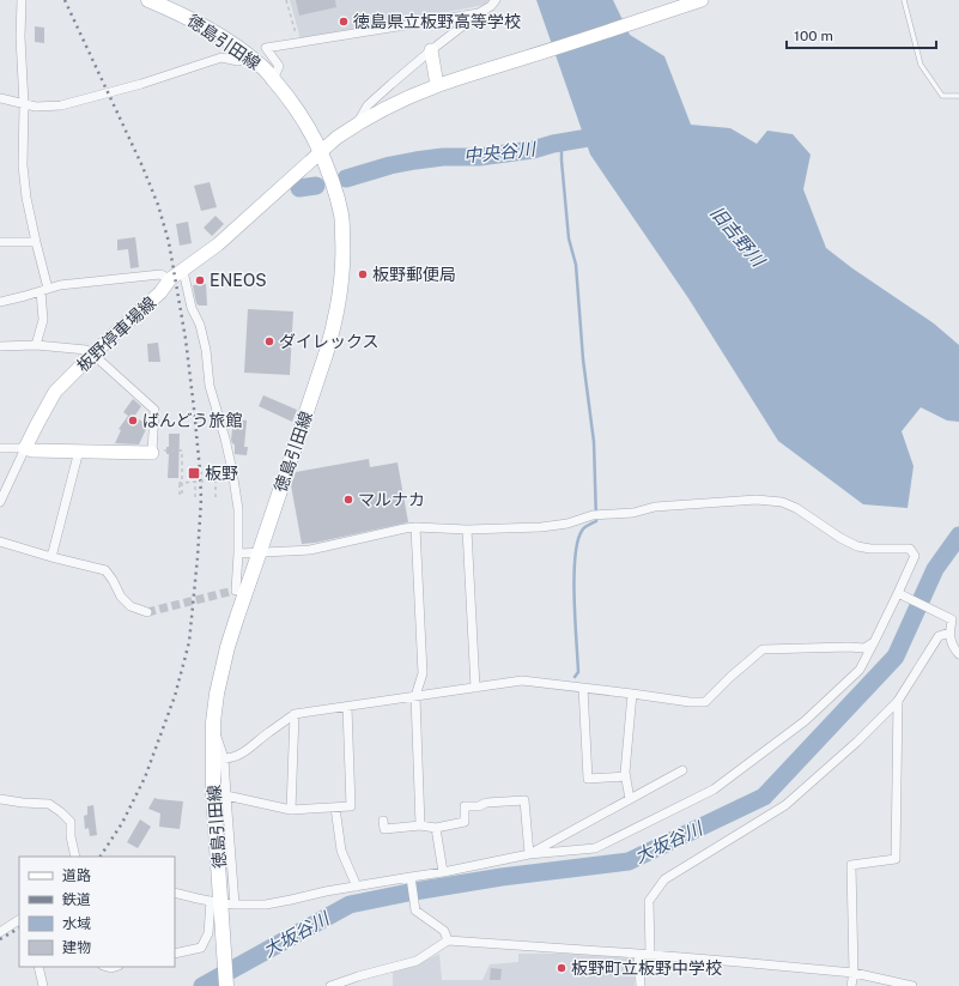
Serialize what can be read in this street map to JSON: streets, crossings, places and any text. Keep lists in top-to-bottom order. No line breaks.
{"streets":{"main road":["徳島引田線","板野停車場線"]},"crossings":[["徳島引田線","板野停車場線"]],"water":["中央谷川","旧吉野川","大坂谷川"],"places":{"other":["徳島県立板野高等学校","板野郵便局","ENEOS","ダイレックス","ばんどう旅館","マルナカ","板野町立板野中学校"],"transit":["板野"]},"legend":["道路","鉄道","水域","建物"],"scale_bar":"100 m"}
